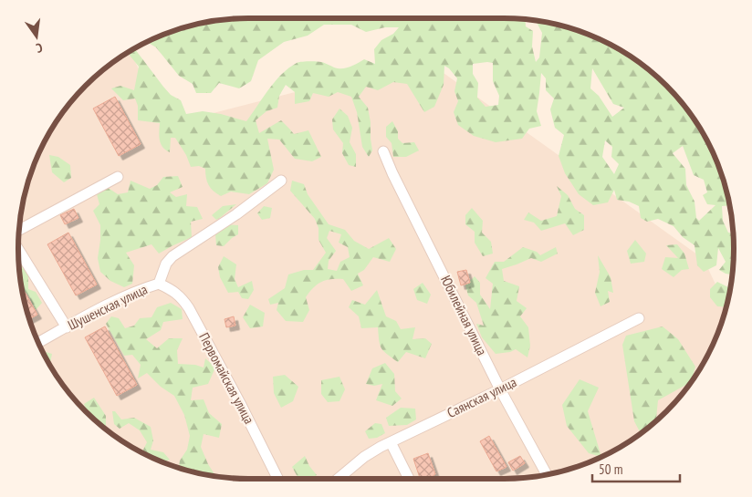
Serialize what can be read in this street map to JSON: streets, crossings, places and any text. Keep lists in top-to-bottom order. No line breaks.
{"streets":{"street":["Шушенская улица","Юбилейная улица","Первомайская улица","Саянская улица"]},"crossings":[["Шушенская улица","Первомайская улица"],["Юбилейная улица","Саянская улица"]],"scale_bar":"50 m","north":"bottom"}
